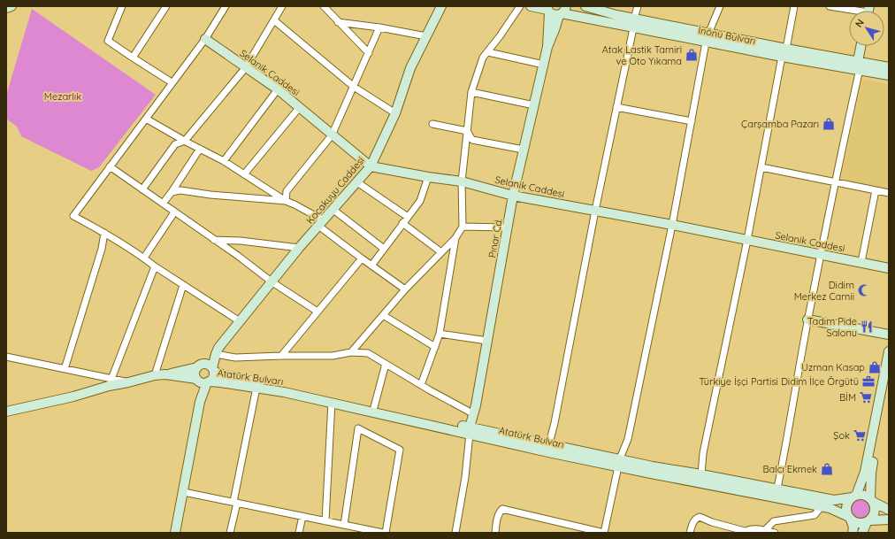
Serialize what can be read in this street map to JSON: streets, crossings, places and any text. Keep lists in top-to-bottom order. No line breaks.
{"streets":{"main road":["İnönü Bulvarı","Selanik Caddesi","Kocakuyu Caddesi","Pınar Cd.","Atatürk Bulvarı"]},"crossings":[["İnönü Bulvarı","Pınar Cd."],["Selanik Caddesi","Kocakuyu Caddesi"],["Selanik Caddesi","Pınar Cd."],["Kocakuyu Caddesi","Atatürk Bulvarı"],["Pınar Cd.","Atatürk Bulvarı"]],"parks":["Mezarlık"],"places":{"shop":["Atak Lastik Tamiri ve Oto Yıkama","Çarşamba Pazarı","Uzman Kasap","Balcı Ekmek"],"mosque":["Didim Merkez Camii"],"restaurant":["Tadım Pide Salonu"],"office":["Türkiye İşçi Partisi Didim İlçe Örgütü"],"supermarket":["BİM","Şok"]},"north":"top left"}
